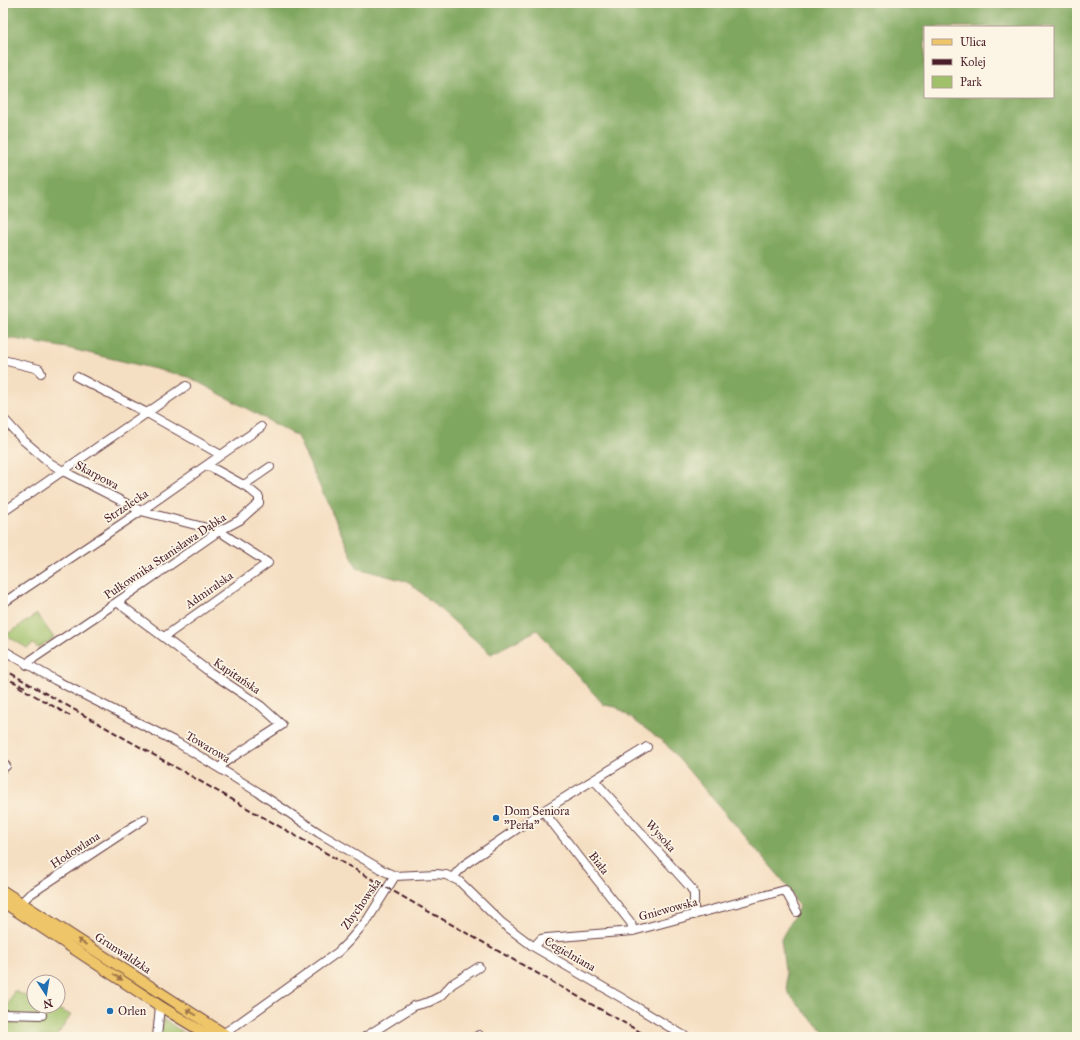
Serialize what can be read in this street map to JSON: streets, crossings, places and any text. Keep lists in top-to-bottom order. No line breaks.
{"streets":{"main road":["Grunwaldzka"],"street":["Skarpowa","Strzelecka","Pułkownika Stanisława Dąbka","Admiralska","Kapitańska","Towarowa","Wysoka","Hodowlana","Biała","Zbychowska","Gniewowska","Cegielniana"]},"crossings":[["Skarpowa","Strzelecka"],["Skarpowa","Pułkownika Stanisława Dąbka"],["Skarpowa","Admiralska"],["Strzelecka","Pułkownika Stanisława Dąbka"],["Pułkownika Stanisława Dąbka","Kapitańska"],["Pułkownika Stanisława Dąbka","Towarowa"],["Admiralska","Kapitańska"],["Kapitańska","Towarowa"],["Towarowa","Zbychowska"],["Wysoka","Gniewowska"],["Hodowlana","Grunwaldzka"],["Biała","Gniewowska"],["Zbychowska","Grunwaldzka"],["Zbychowska","Cegielniana"],["Gniewowska","Cegielniana"]],"places":["Dom Seniora \"Perła\"","Orlen"],"legend":["Ulica","Kolej","Park"],"north":"bottom"}
